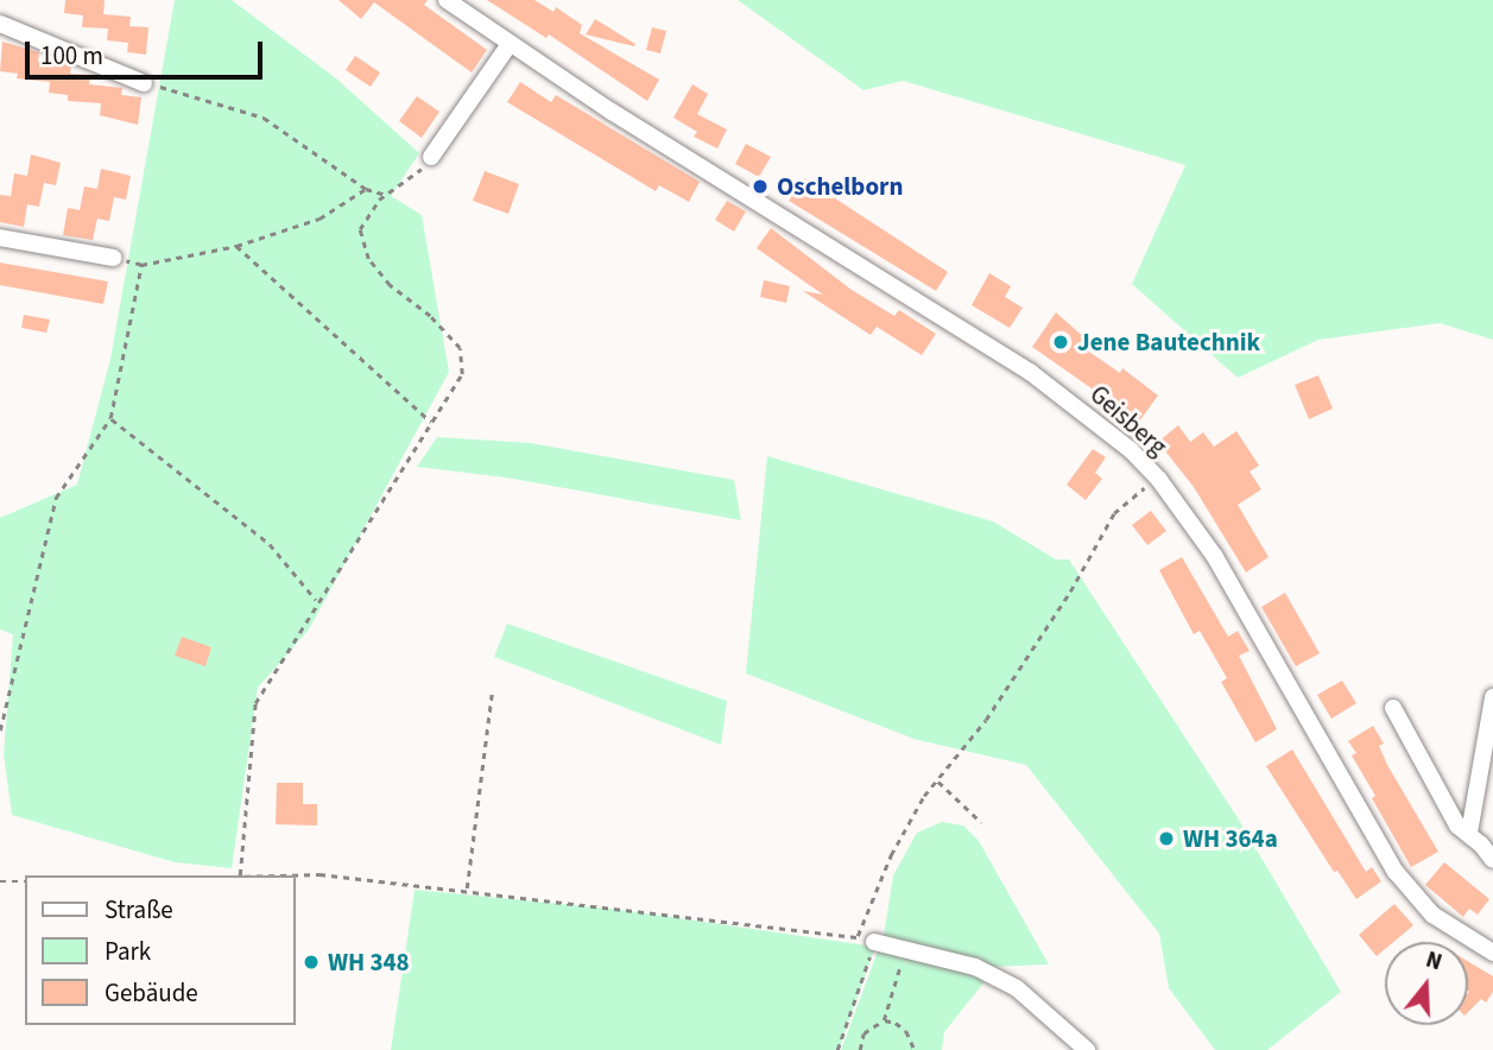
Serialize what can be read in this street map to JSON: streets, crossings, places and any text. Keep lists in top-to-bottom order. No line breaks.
{"streets":{"street":["Geisberg"]},"places":["Oschelborn","Jene Bautechnik","WH 364a","WH 348"],"legend":["Straße","Park","Gebäude"],"scale_bar":"100 m","north":"top"}
